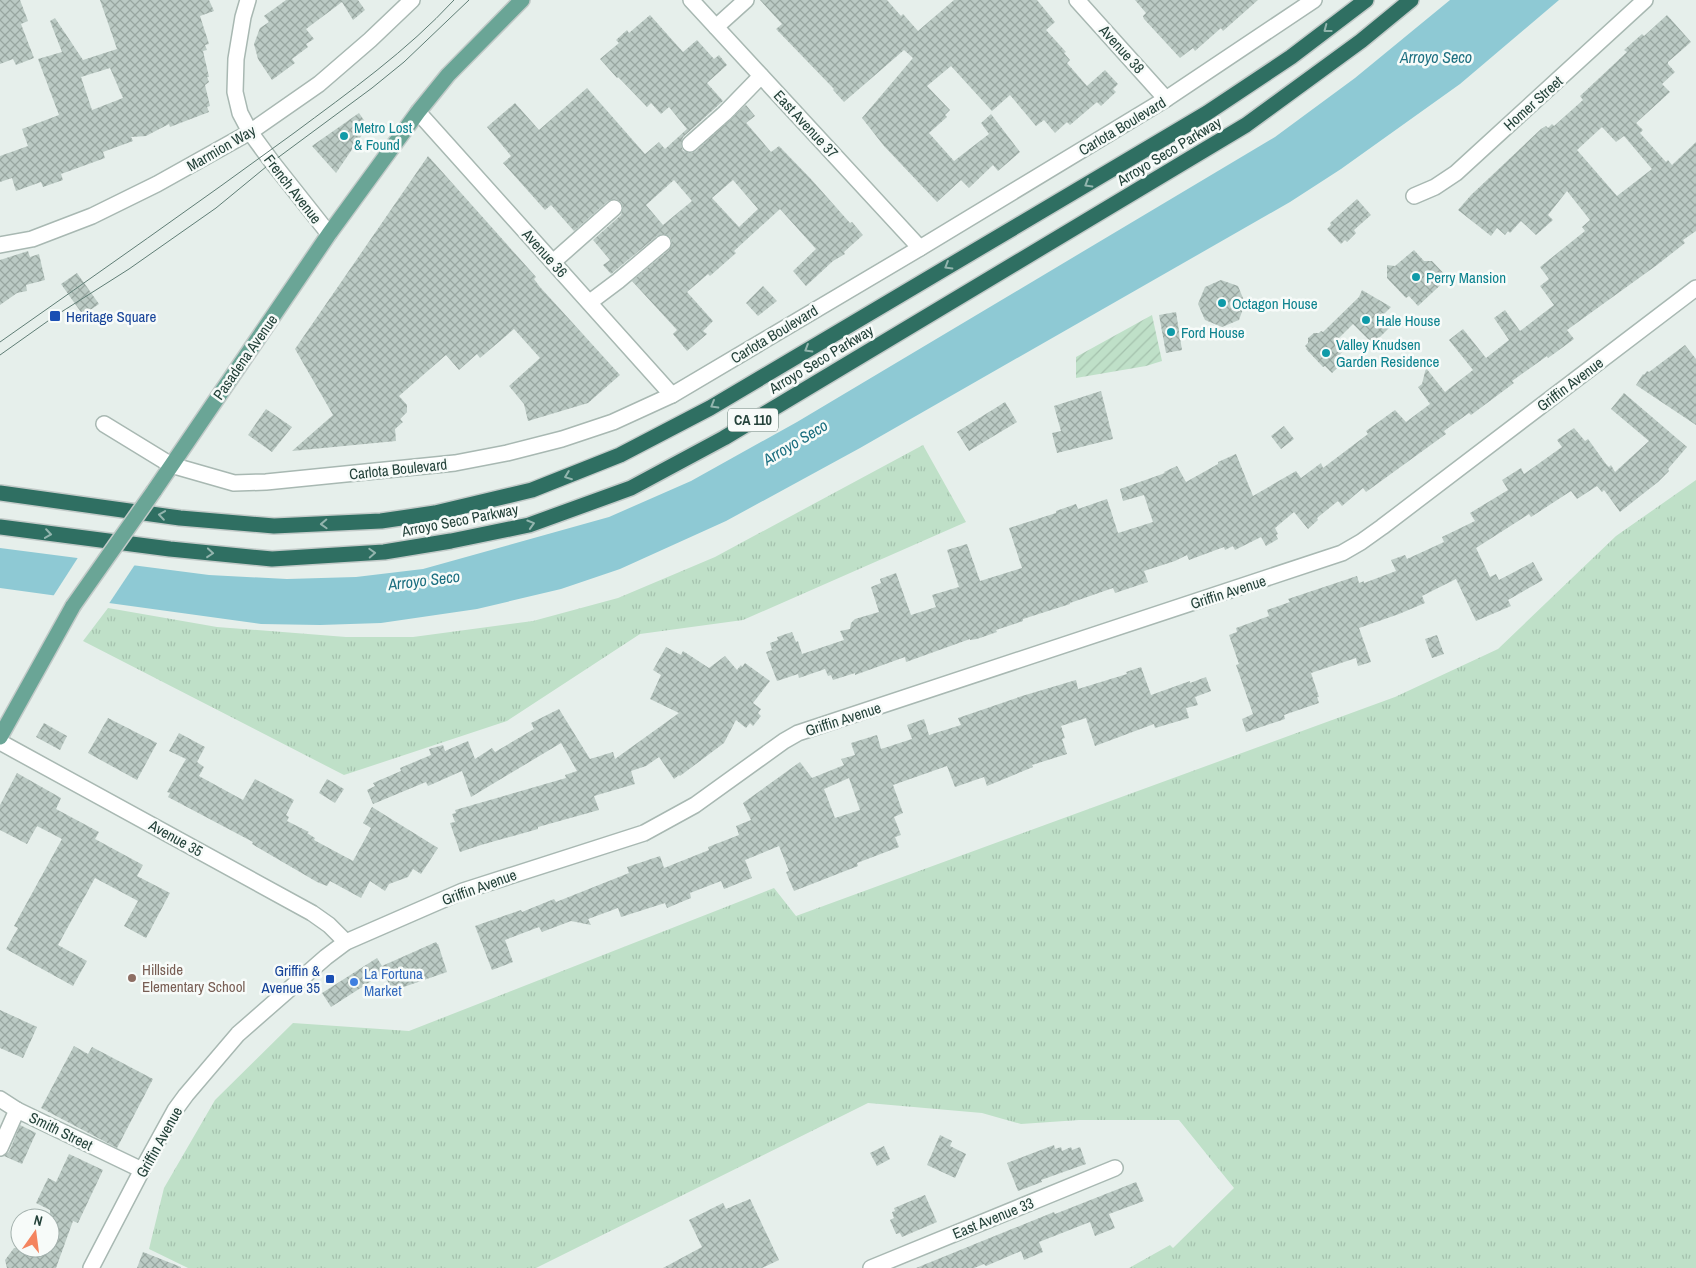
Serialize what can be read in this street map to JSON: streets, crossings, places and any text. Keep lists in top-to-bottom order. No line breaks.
{"streets":{"highway":["Arroyo Seco Parkway","CA 110"],"main road":["Pasadena Avenue"],"street":["Avenue 38","Homer Street","East Avenue 37","Carlota Boulevard","Marmion Way","French Avenue","Avenue 36","Griffin Avenue","Avenue 35","Smith Street","East Avenue 33"]},"crossings":[["Avenue 38","Carlota Boulevard"],["East Avenue 37","Carlota Boulevard"],["Carlota Boulevard","Avenue 36"],["Carlota Boulevard","Pasadena Avenue"],["Marmion Way","French Avenue"],["French Avenue","Pasadena Avenue"],["Avenue 36","Pasadena Avenue"],["Griffin Avenue","Avenue 35"],["Griffin Avenue","Smith Street"]],"water":["Arroyo Seco"],"places":{"other":["Metro Lost & Found","Perry Mansion","Octagon House","Hale House","Ford House","Valley Knudsen Garden Residence","Hillside Elementary School","La Fortuna Market"],"transit":["Heritage Square","Griffin & Avenue 35"]},"north":"top"}
